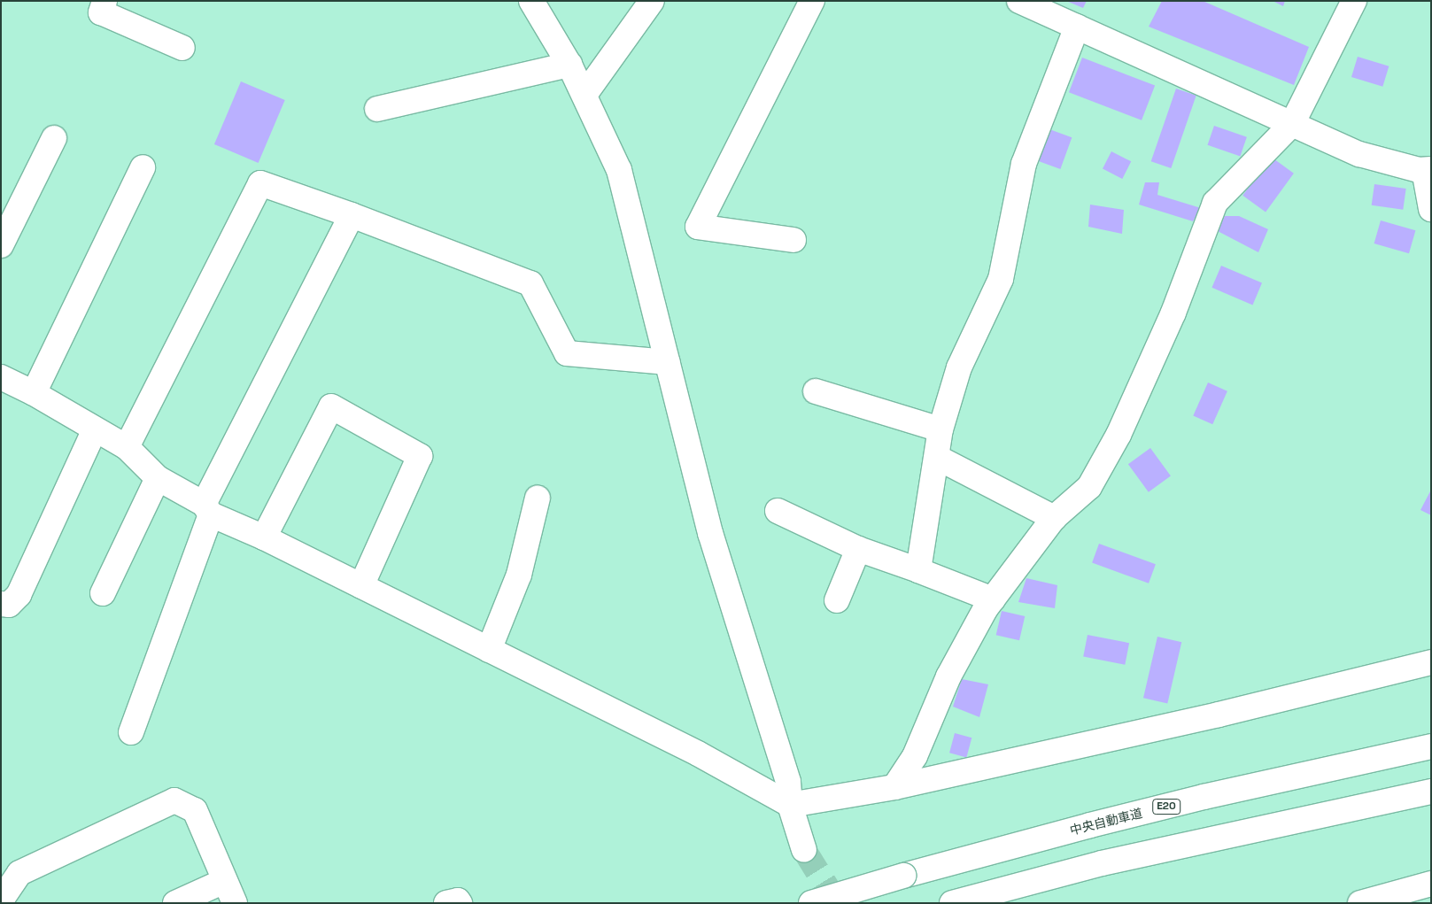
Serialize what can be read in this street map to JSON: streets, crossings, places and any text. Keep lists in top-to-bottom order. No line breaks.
{"streets":{"main road":["E20","中央自動車道"]}}
